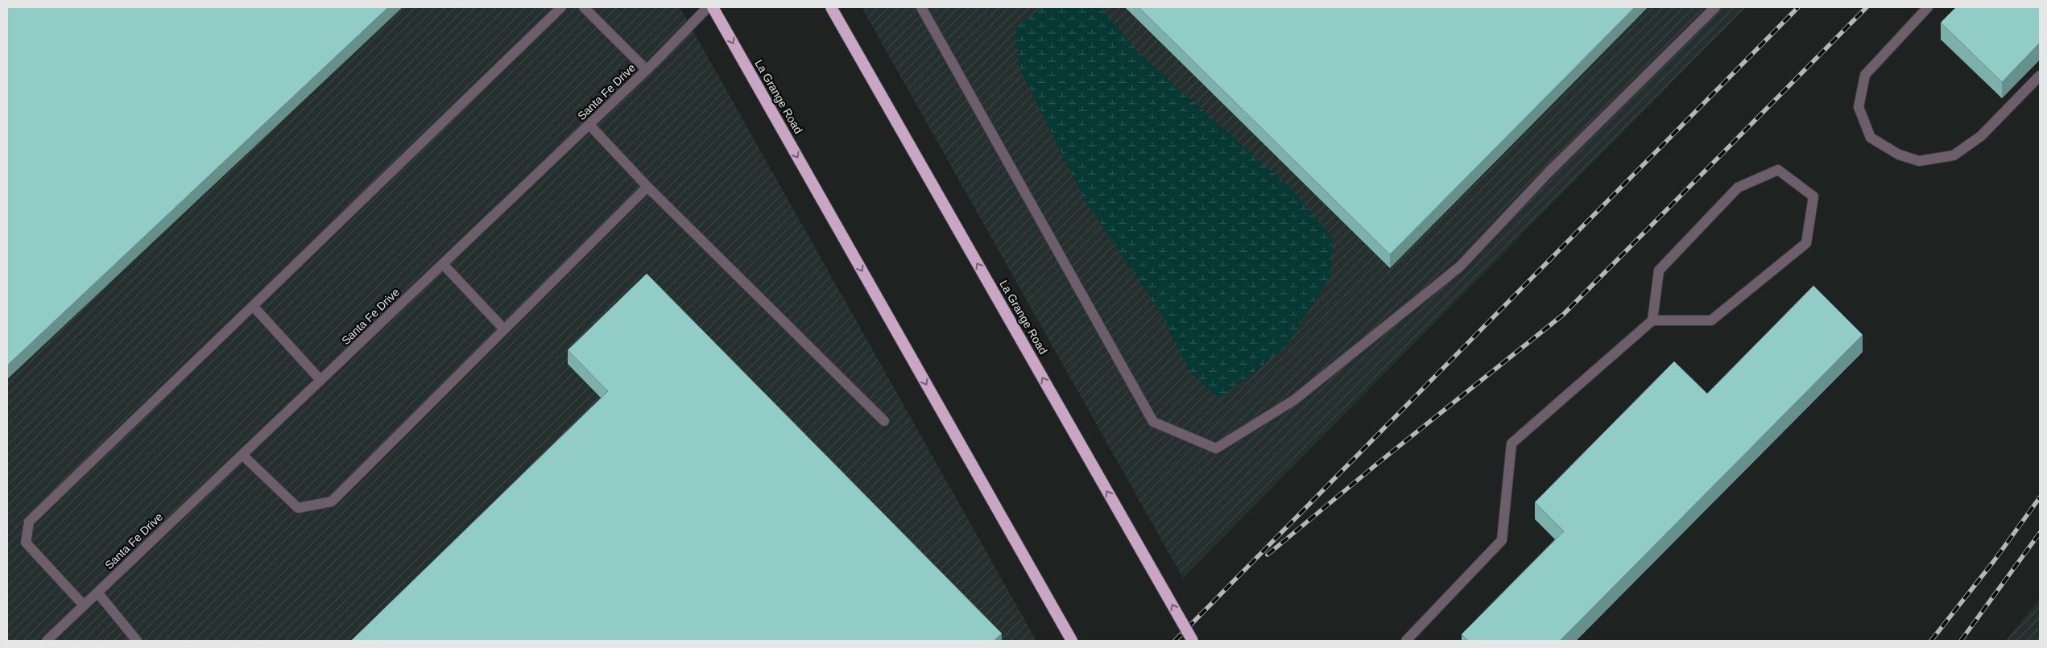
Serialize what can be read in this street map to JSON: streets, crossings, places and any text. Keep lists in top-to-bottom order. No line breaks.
{"streets":{"highway":["La Grange Road"],"street":["Santa Fe Drive"]}}
